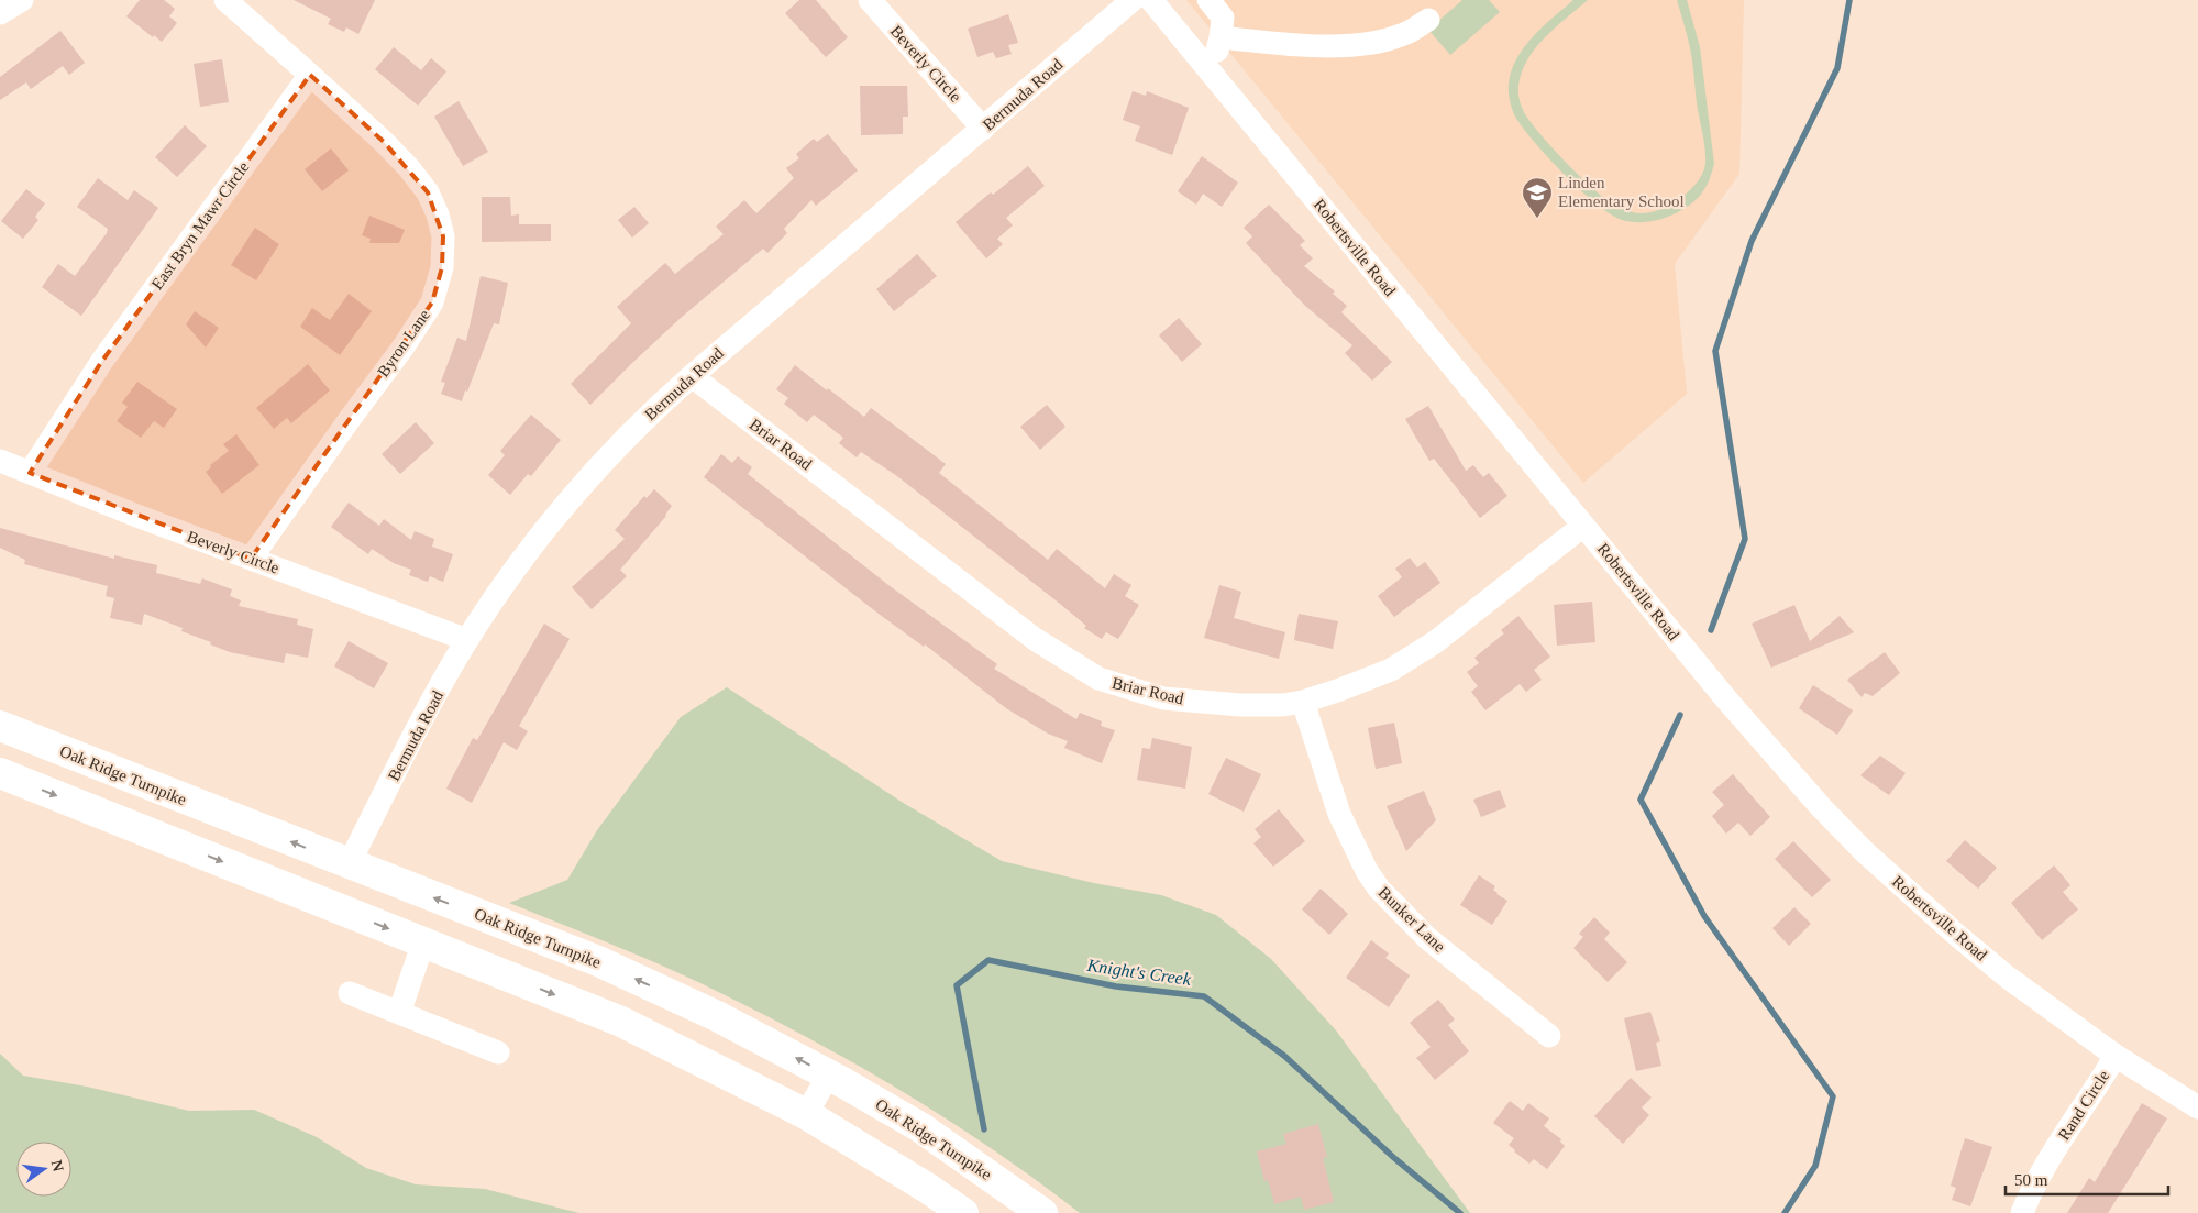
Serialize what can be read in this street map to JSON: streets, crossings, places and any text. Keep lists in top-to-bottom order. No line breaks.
{"streets":{"highway":["Oak Ridge Turnpike"],"street":["Beverly Circle","Bermuda Road","East Bryn Mawr Circle","Robertsville Road","Byron Lane","Briar Road","Bunker Lane","Rand Circle"]},"crossings":[["Beverly Circle","Bermuda Road"],["Beverly Circle","East Bryn Mawr Circle"],["Beverly Circle","Byron Lane"],["Bermuda Road","Briar Road"],["Bermuda Road","Oak Ridge Turnpike"],["East Bryn Mawr Circle","Byron Lane"],["Robertsville Road","Briar Road"],["Robertsville Road","Rand Circle"],["Briar Road","Bunker Lane"]],"water":["Knight's Creek"],"places":{"school or university":["Linden Elementary School"]},"scale_bar":"50 m","north":"right"}
